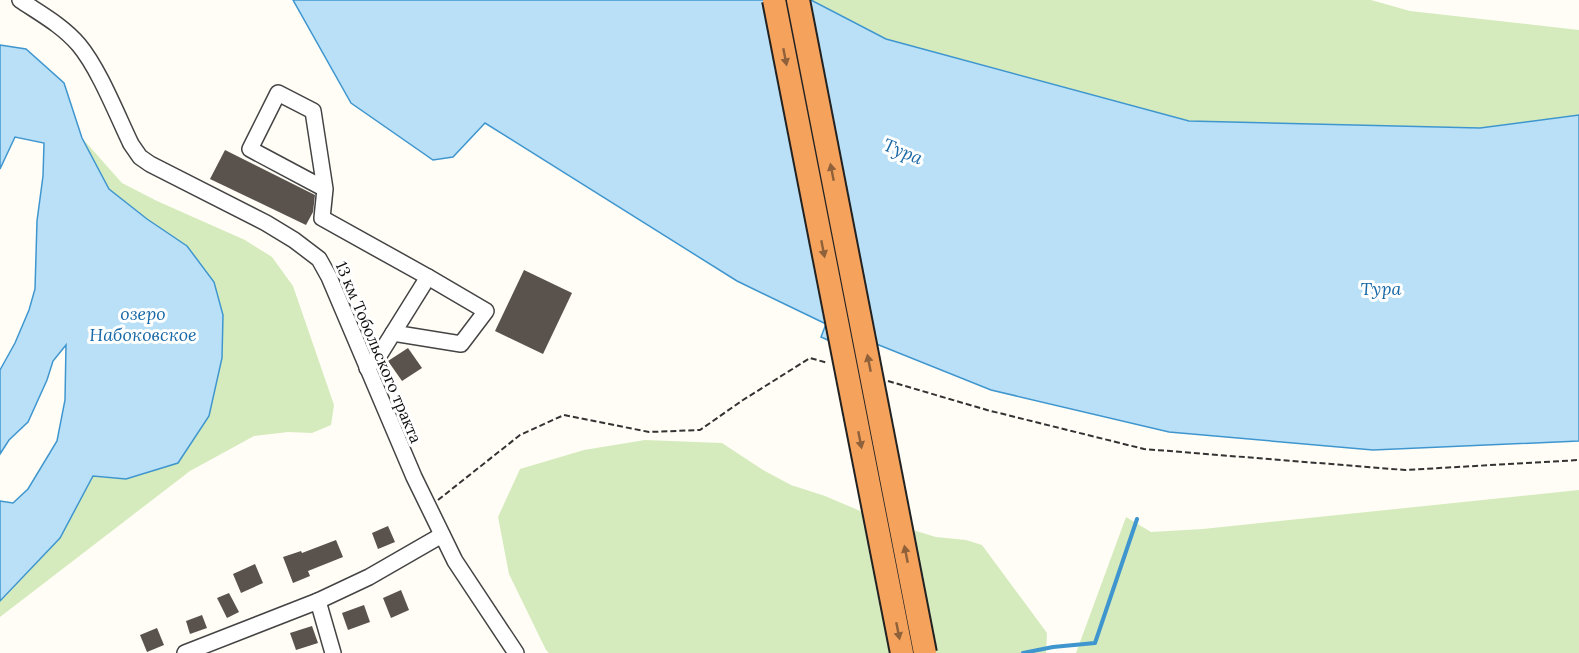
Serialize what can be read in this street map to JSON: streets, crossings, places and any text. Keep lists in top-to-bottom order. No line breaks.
{"streets":{"street":["13 км Тобольского тракта"]},"water":["Тура","озеро Набоковское"]}
